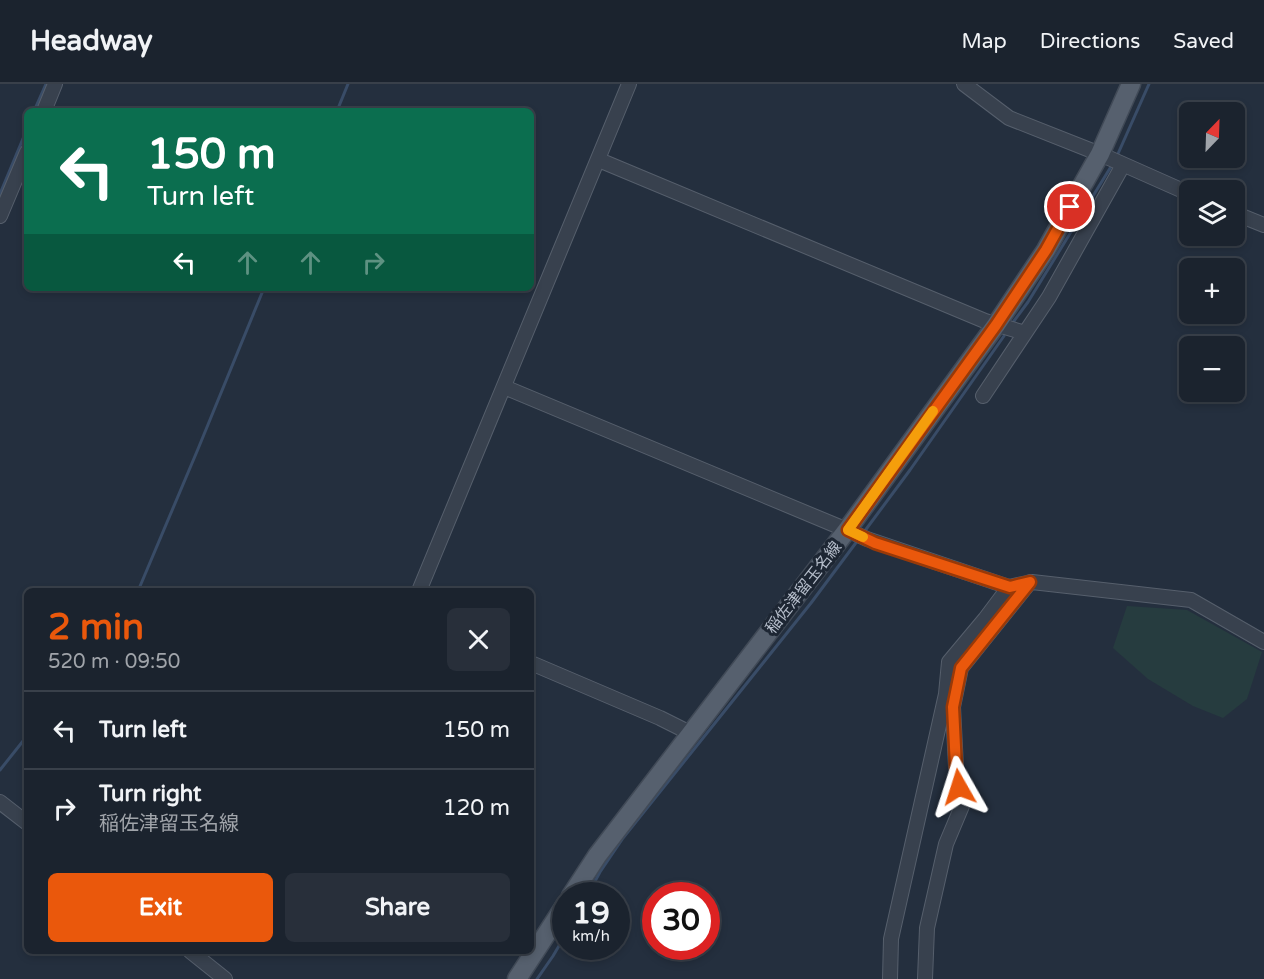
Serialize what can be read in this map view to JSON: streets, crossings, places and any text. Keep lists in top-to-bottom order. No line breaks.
{"streets":{"main road":["稲佐津留玉名線"]},"north":"top right","page":{"header":"Headway","nav":["Map","Directions","Saved"],"map_buttons":["+","−"],"turn":["150 m","Turn left"],"heading":["2 min","520 m · 09:50"],"list":[{"name":"Turn left","value":"150 m"},{"name":"Turn right","note":"稲佐津留玉名線","value":"120 m"}],"buttons":["Exit","Share"],"speed":"19 km/h","limit":"30"}}
